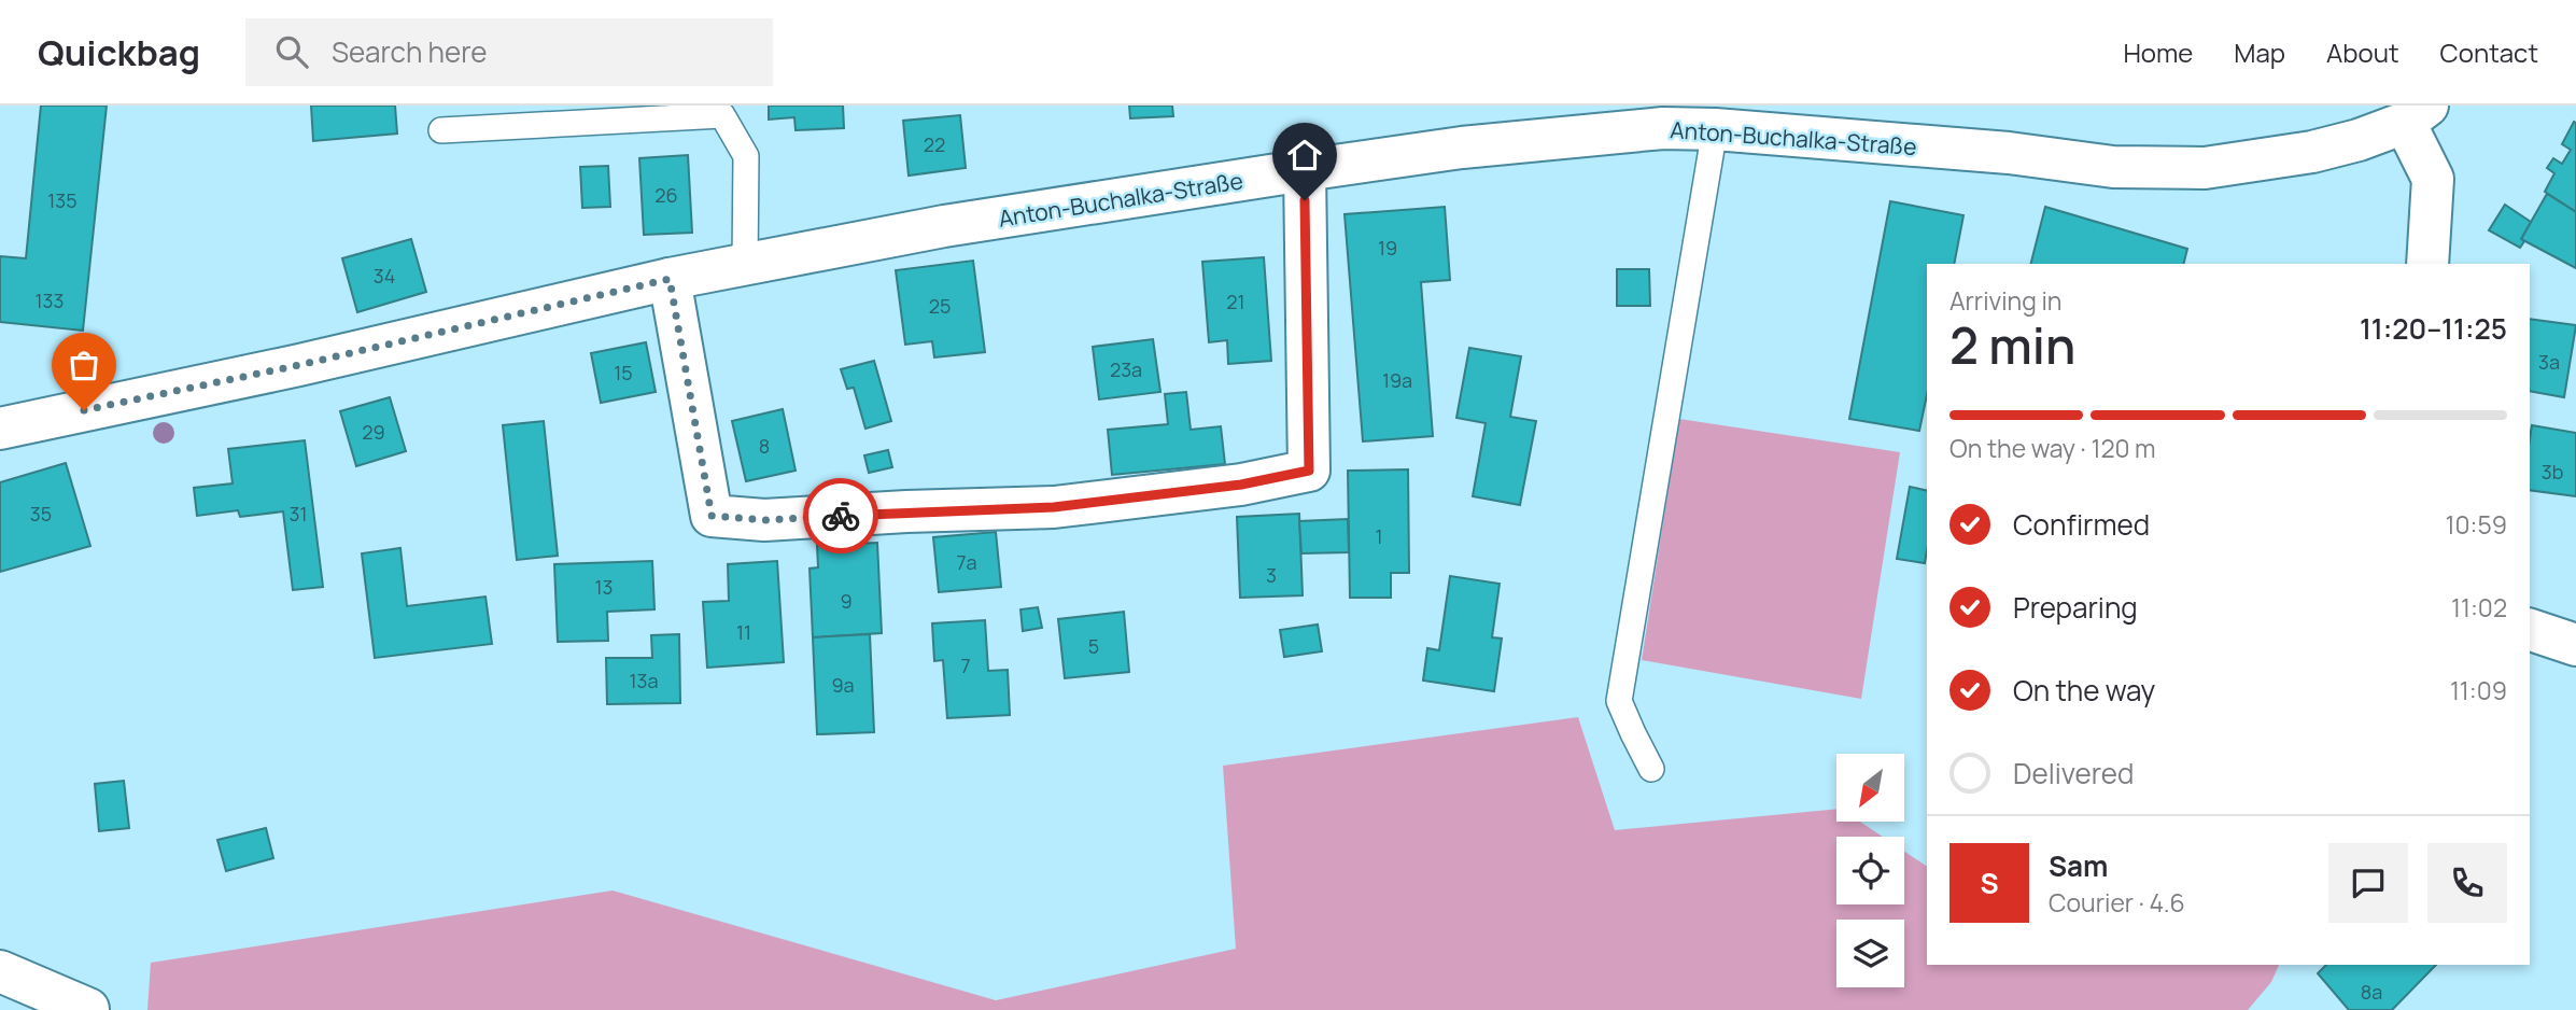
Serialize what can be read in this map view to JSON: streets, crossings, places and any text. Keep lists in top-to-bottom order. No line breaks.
{"streets":{"street":["Anton-Buchalka-Straße"]},"house_numbers":["22","26","135","19","34","133","21","25","3a","23a","15","19a","29","8","3b","35","31","1","7a","3","13","9","11","5","7","13a","9a","8a"],"north":"bottom left","page":{"header":"Quickbag","search":"Search here","nav":["Home","Map","About","Contact"],"heading":["2 min","Arriving in","11:20–11:25"],"panel":["Sam","Courier · 4.6"],"bar":"On the way · 120 m","list":[["Confirmed","10:59"],["Preparing","11:02"],["On the way","11:09"],"Delivered"],"round":"S"}}
